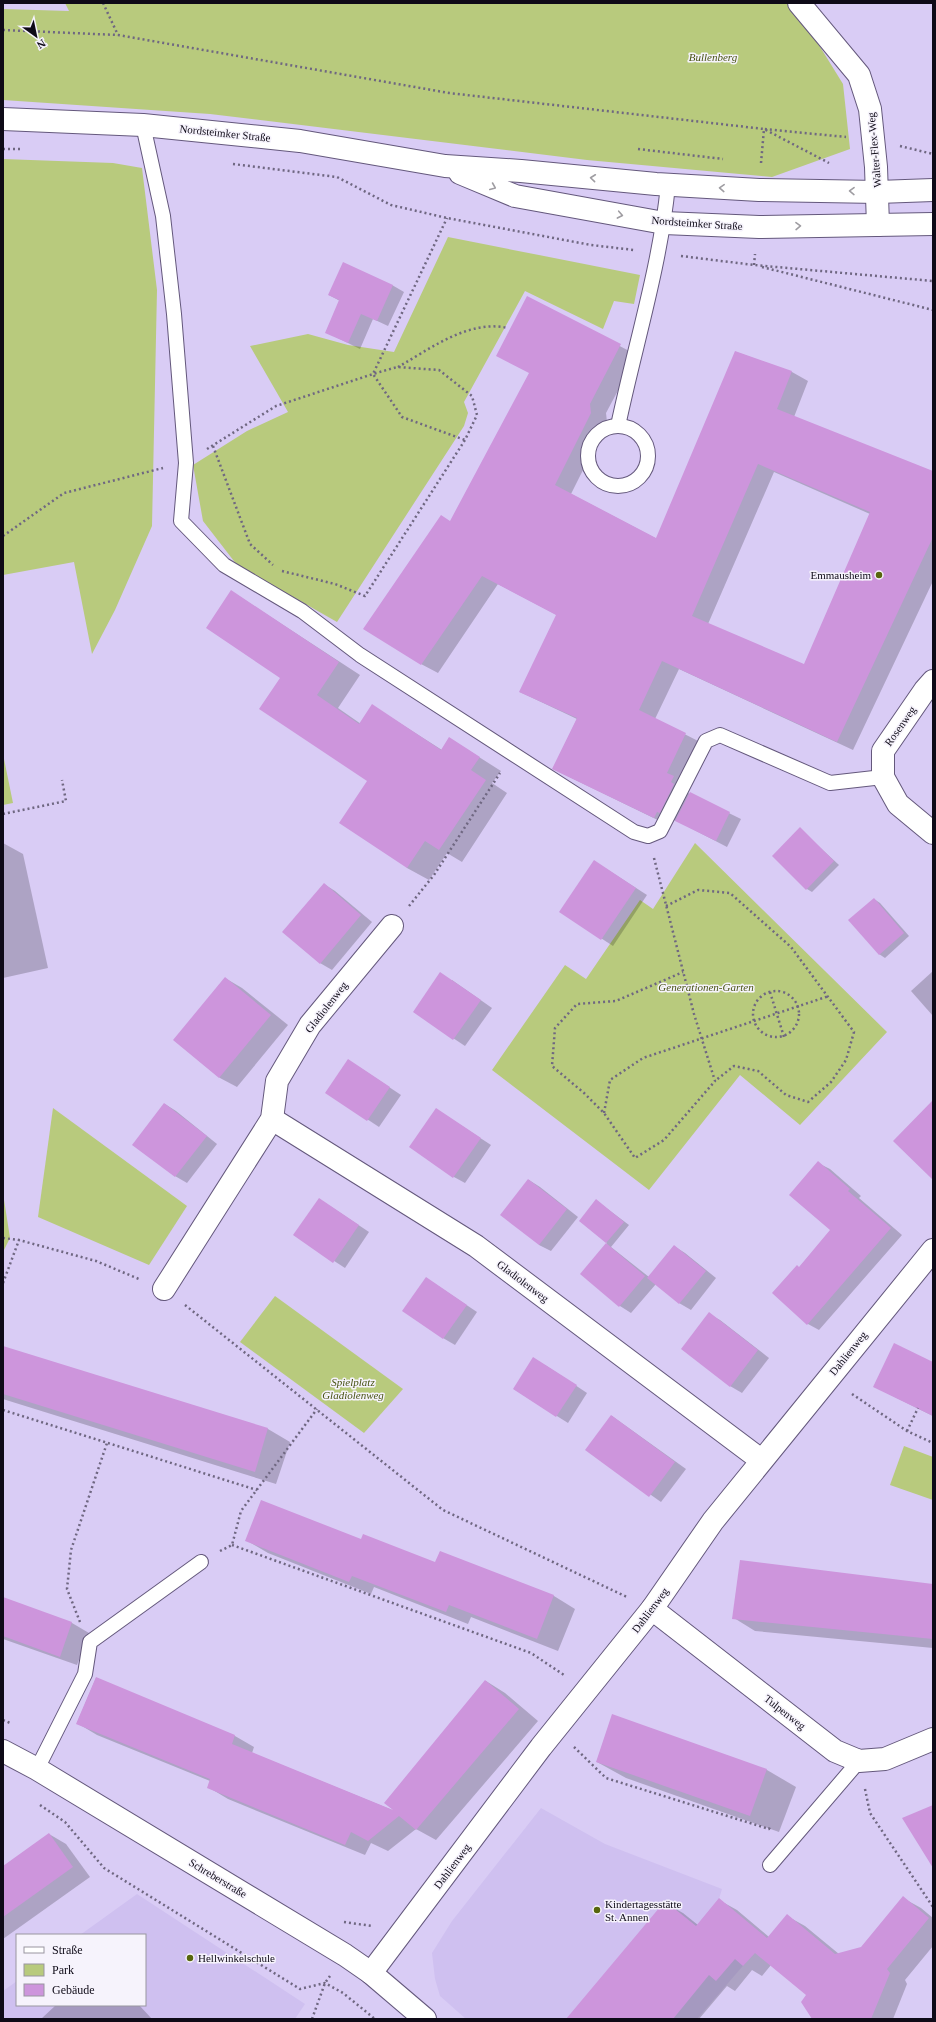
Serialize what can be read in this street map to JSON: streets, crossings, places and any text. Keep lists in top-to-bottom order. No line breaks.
{"streets":{"street":["Nordsteimker Straße","Walter-Flex-Weg","Rosenweg","Gladiolenweg","Dahlienweg","Tulpenweg","Schreberstraße"]},"crossings":[["Nordsteimker Straße","Walter-Flex-Weg"],["Gladiolenweg","Dahlienweg"],["Dahlienweg","Tulpenweg"],["Dahlienweg","Schreberstraße"]],"parks":["Bullenberg","Generationen-Garten","Spielplatz Gladiolenweg"],"places":["Emmausheim","Kindertagesstätte St. Annen","Hellwinkelschule"],"legend":["Straße","Park","Gebäude"],"north":"bottom right"}
